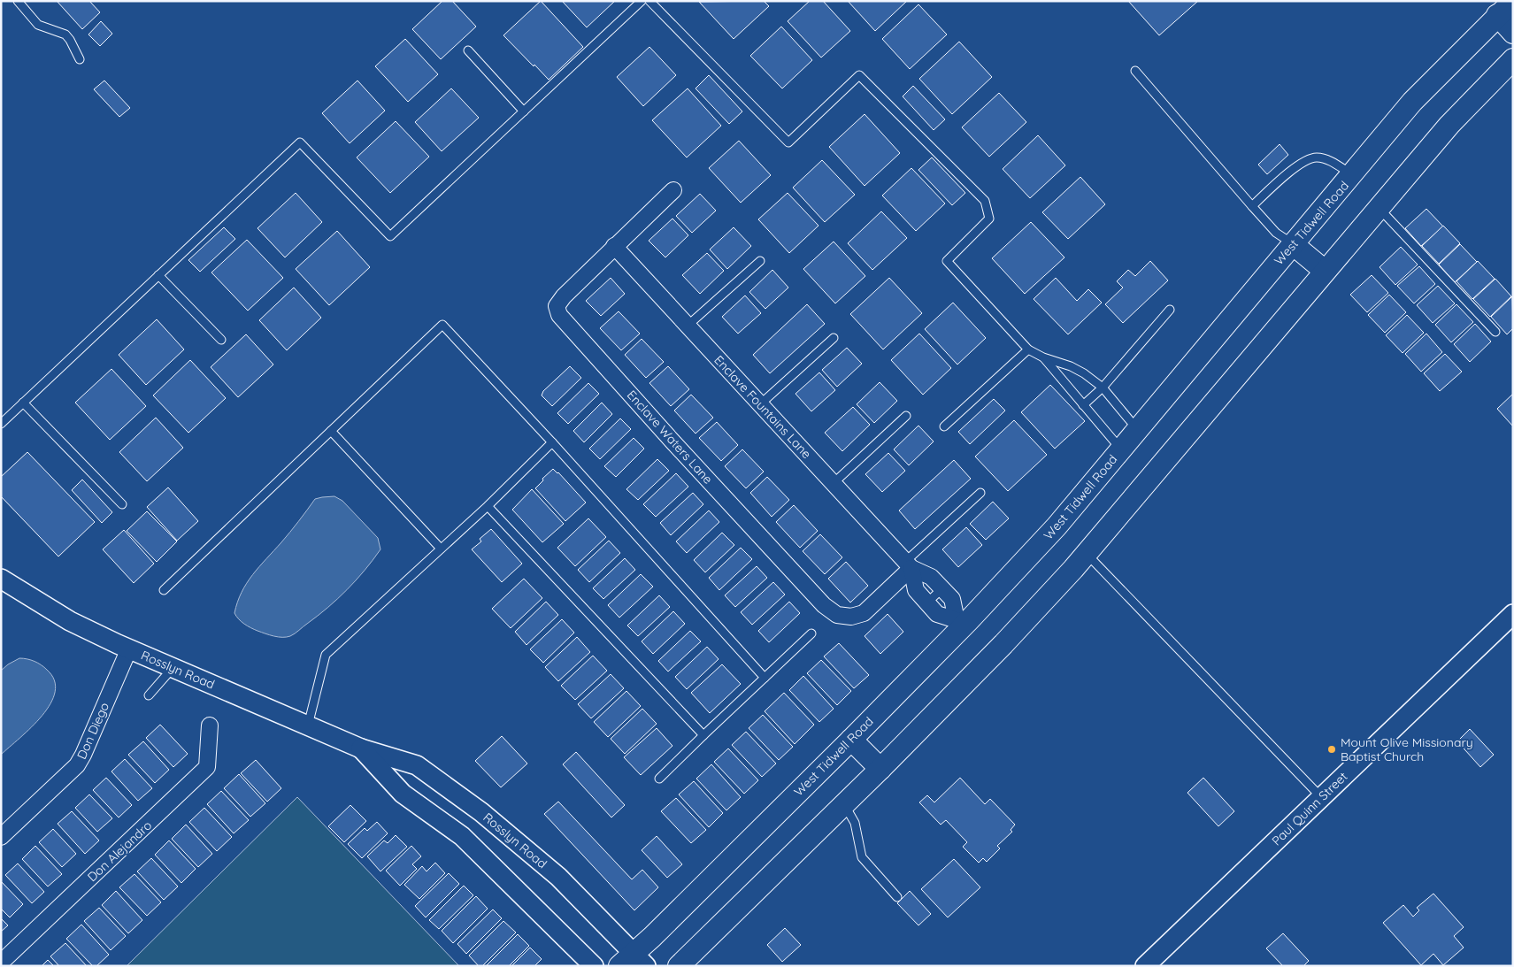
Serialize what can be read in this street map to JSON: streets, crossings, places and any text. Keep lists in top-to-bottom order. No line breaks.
{"streets":{"main road":["West Tidwell Road"],"street":["Enclave Fountains Lane","Enclave Waters Lane","Rosslyn Road","Don Diego","Paul Quinn Street","Don Alejandro"]},"crossings":[["West Tidwell Road","Enclave Fountains Lane"],["West Tidwell Road","Rosslyn Road"],["Enclave Fountains Lane","Enclave Waters Lane"],["Rosslyn Road","Don Diego"]],"places":["Mount Olive Missionary Baptist Church"]}
